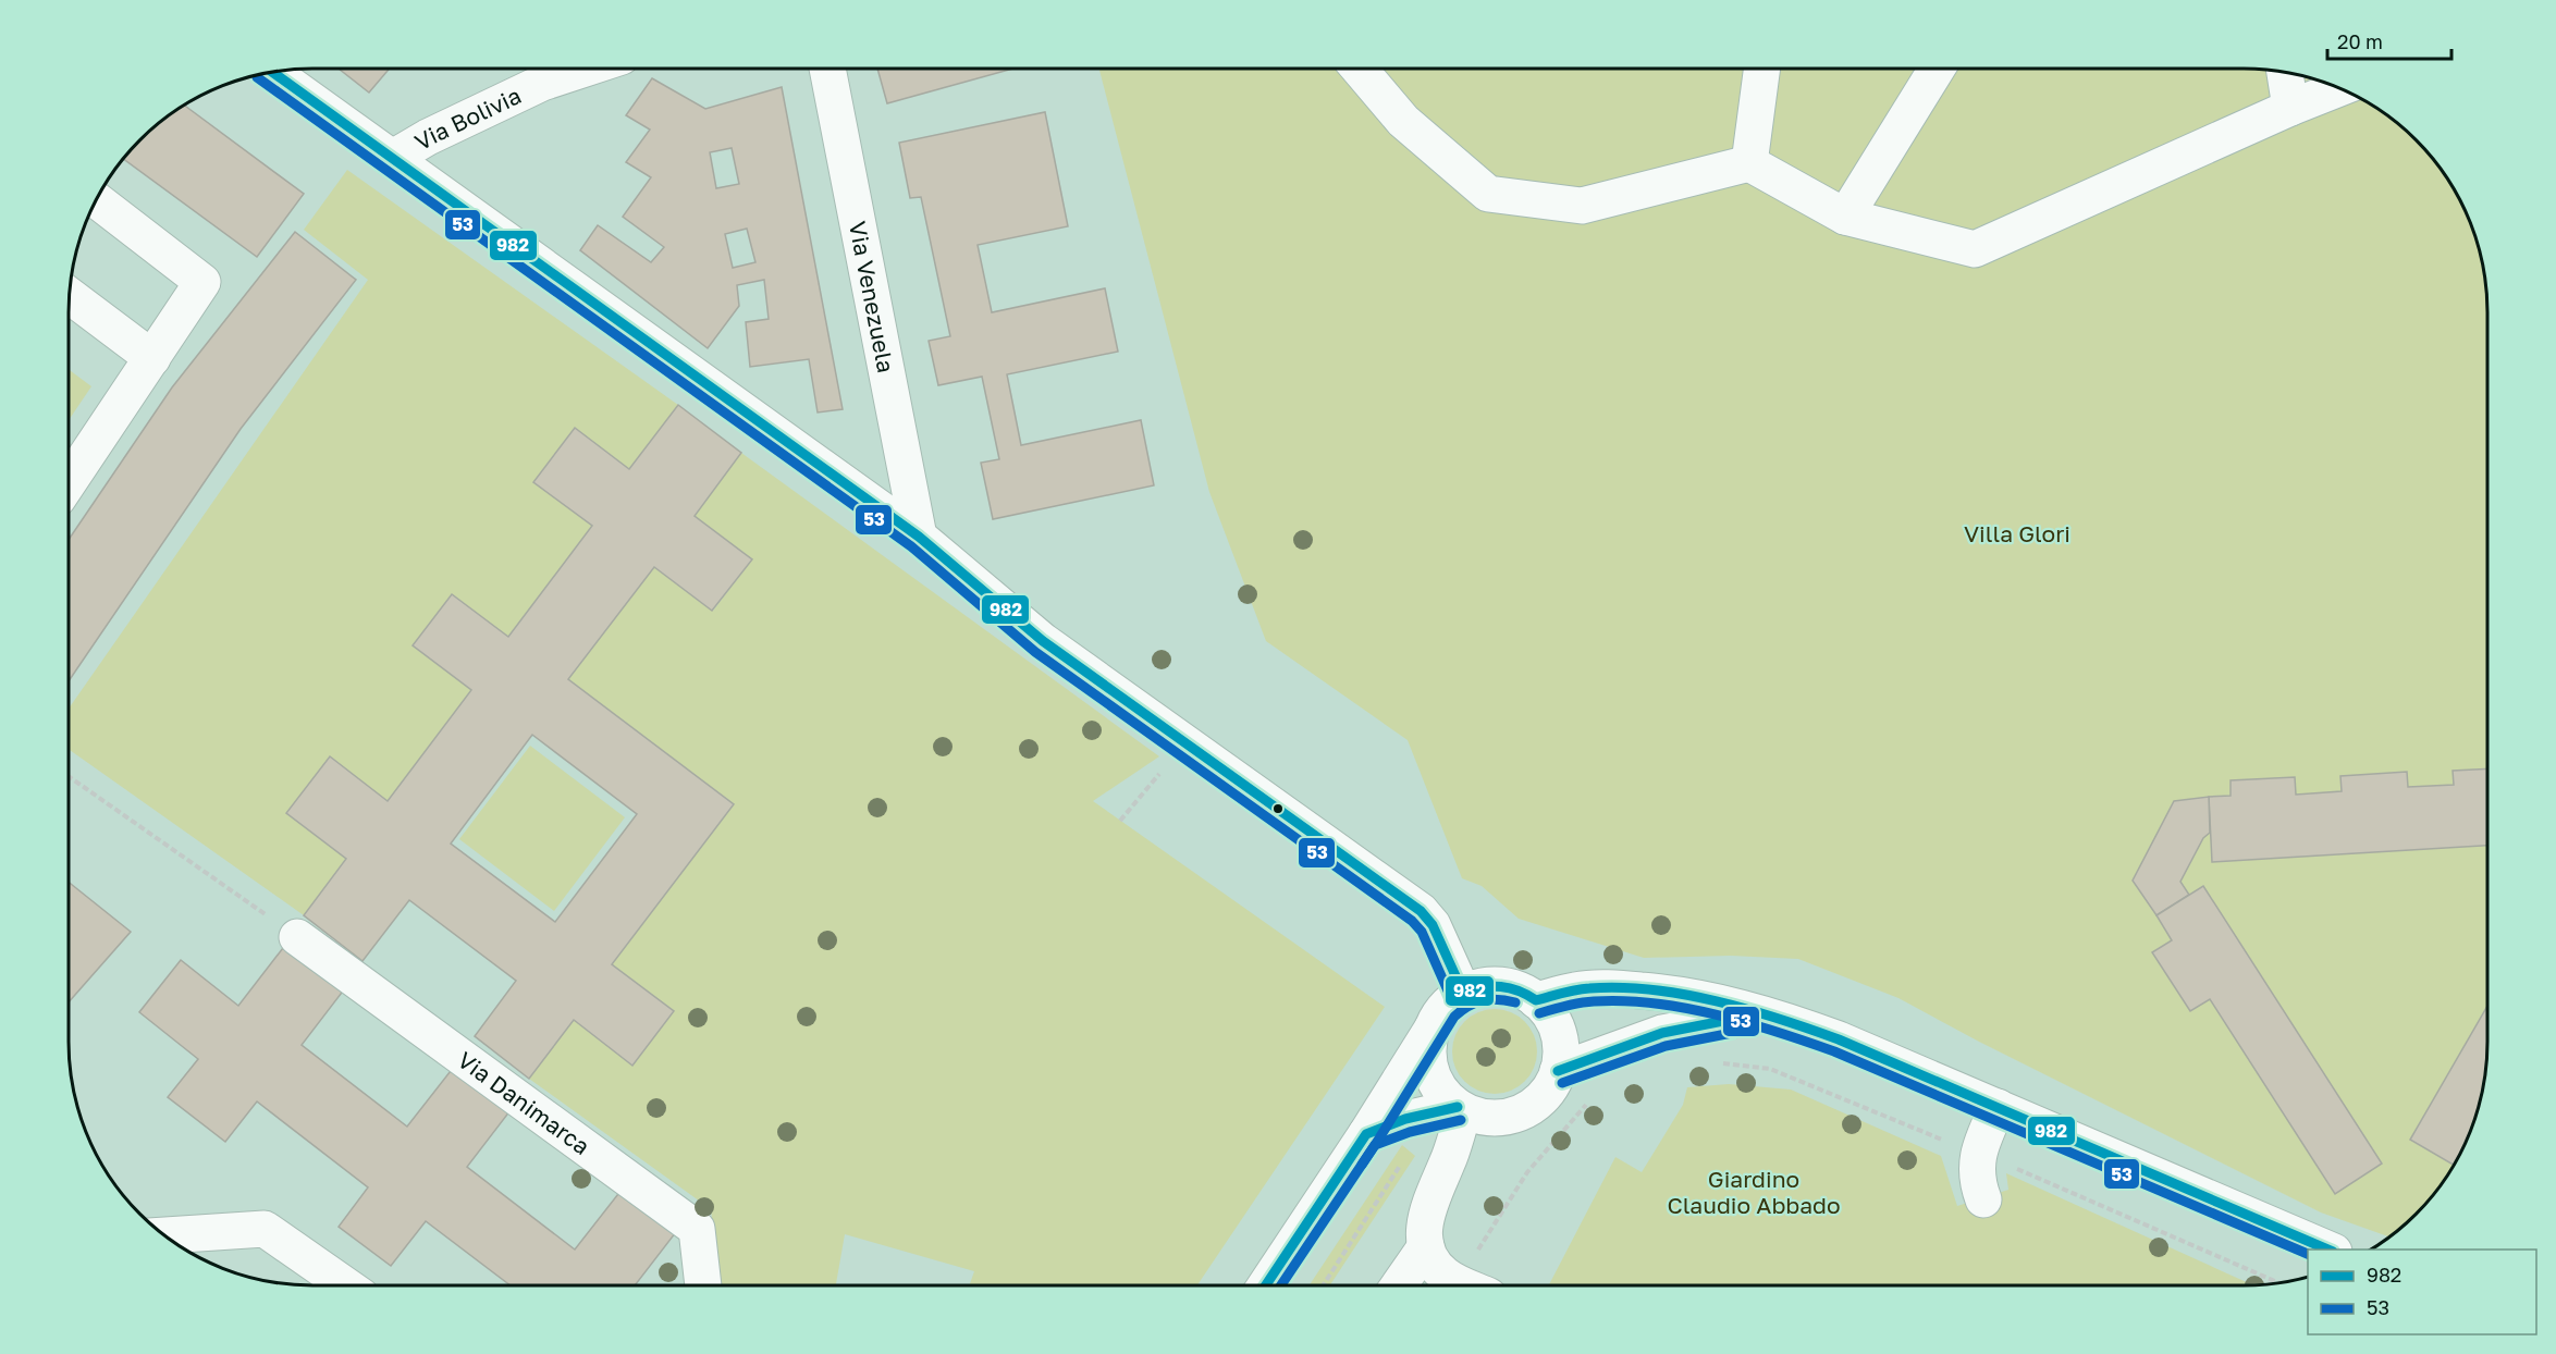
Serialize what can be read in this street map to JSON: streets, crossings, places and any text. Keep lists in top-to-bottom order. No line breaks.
{"streets":{"street":["Via Bolivia","Via Venezuela","Via Danimarca"]},"parks":["Villa Glori","Giardino Claudio Abbado"],"lines":["transit line 982","transit line 53"],"legend":["982","53"],"scale_bar":"20 m"}
